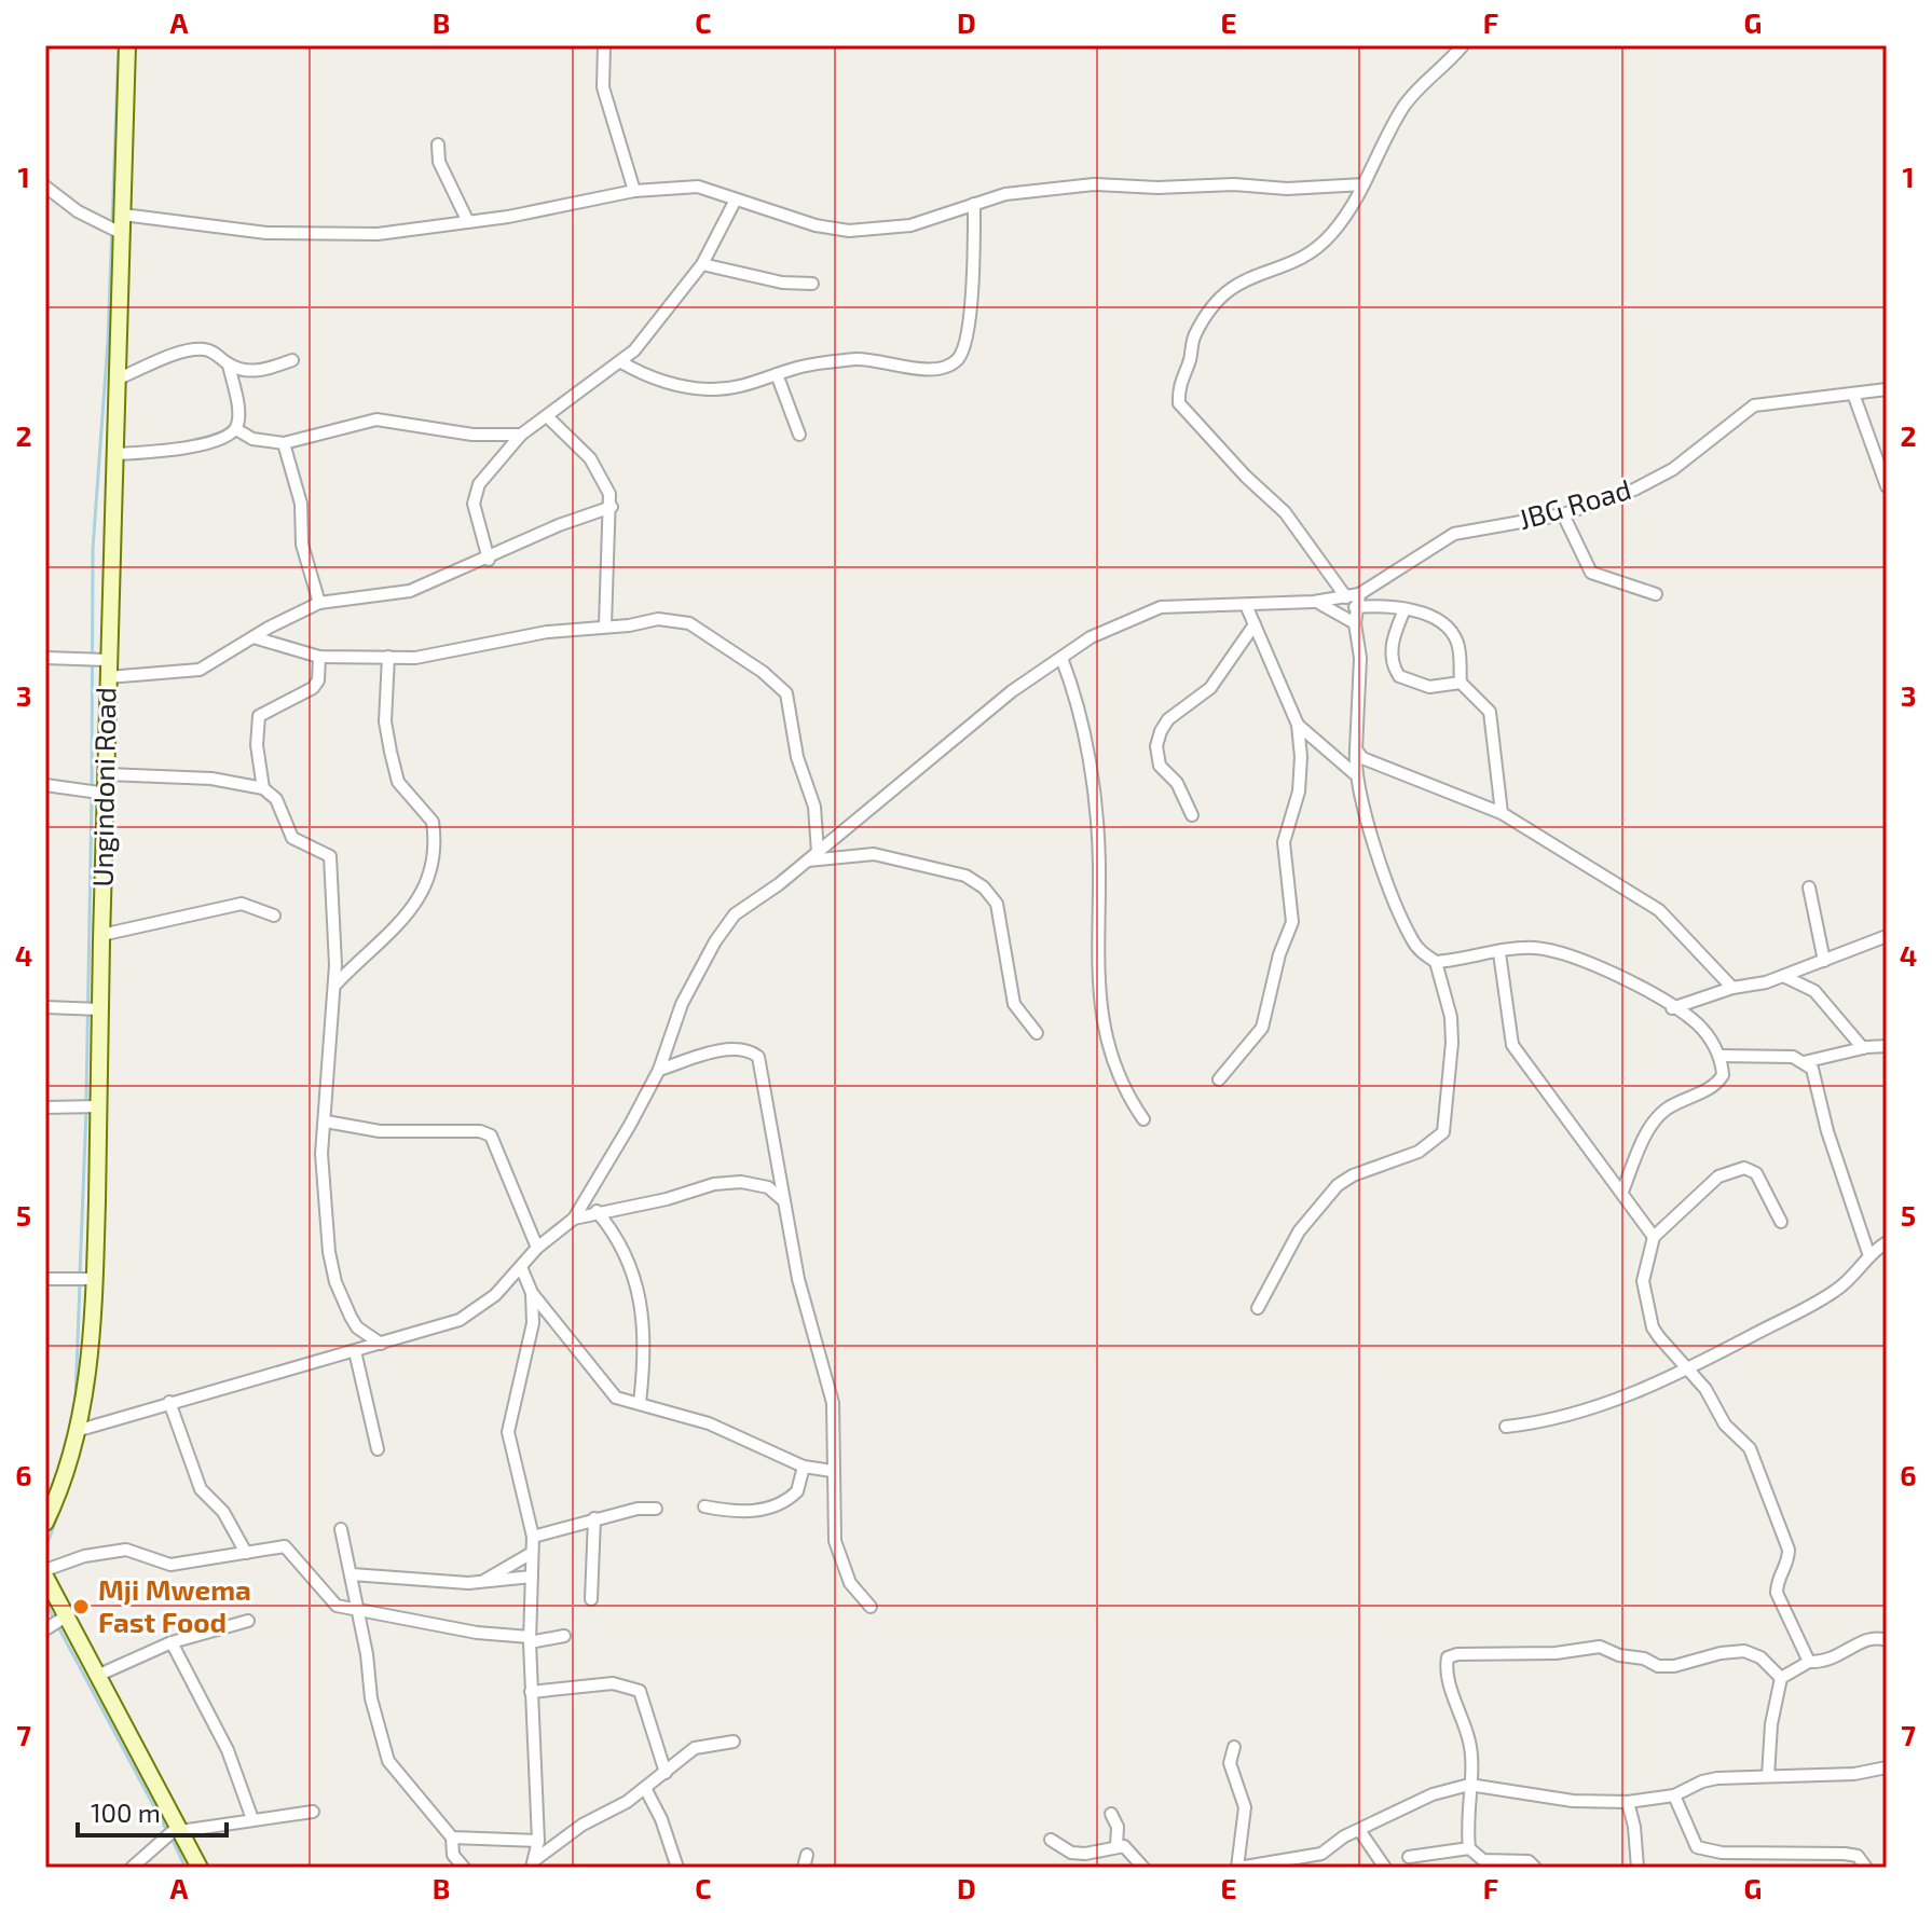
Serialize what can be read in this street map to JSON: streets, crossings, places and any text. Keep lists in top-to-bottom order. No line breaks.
{"streets":{"main road":["Ungindoni Road"],"street":["JBG Road"]},"places":["Mji Mwema Fast Food"],"scale_bar":"100 m","grid":{"columns":["A","B","C","D","E","F","G"],"rows":["1","2","3","4","5","6","7"]}}
